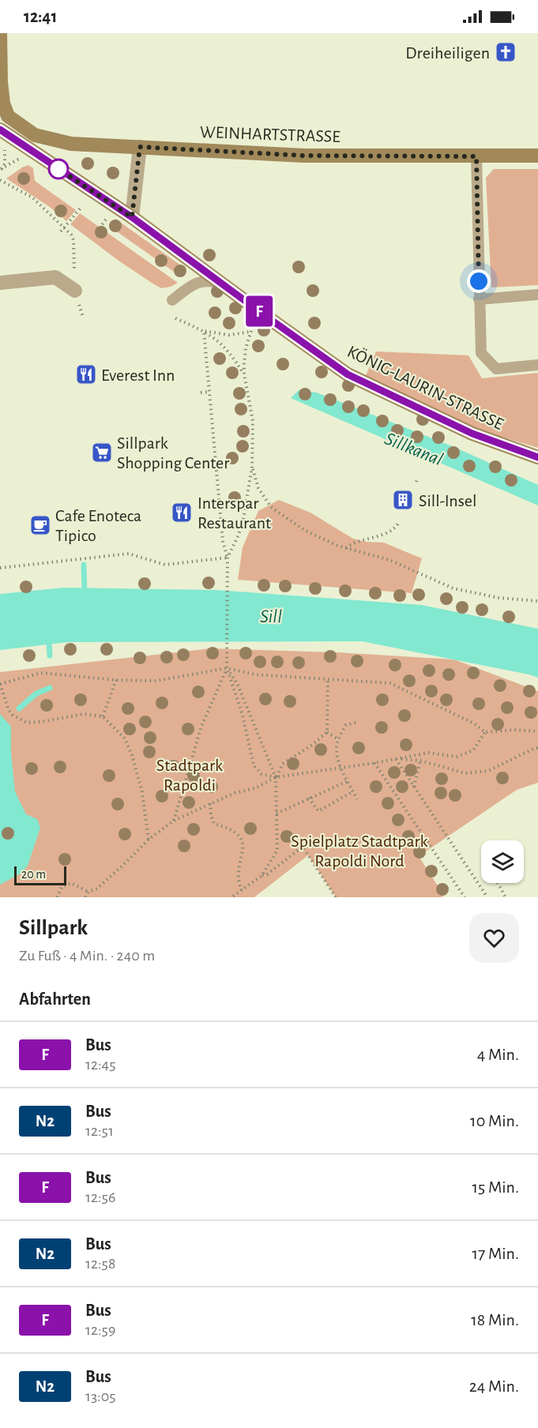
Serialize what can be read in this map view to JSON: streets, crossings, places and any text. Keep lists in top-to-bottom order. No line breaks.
{"streets":{"street":["WEINHARTSTRASSE","KÖNIG-LAURIN-STRASSE"]},"water":["Sillkanal","Sill"],"parks":["Stadtpark Rapoldi","Spielplatz Stadtpark Rapoldi Nord"],"places":{"church":["Dreiheiligen"],"restaurant":["Everest Inn","Interspar Restaurant"],"supermarket":["Sillpark Shopping Center"],"building":["Sill-Insel"],"cafe":["Cafe Enoteca Tipico"]},"lines":["bus line F"],"scale_bar":"20 m","page":{"status":"12:41","on_map":"F","scale":"20 m","heading":[["Sillpark","Zu Fuß · 4 Min. · 240 m"],"Abfahrten"],"list":[{"mark":"F","name":"Bus","note":"12:45","value":"4 Min."},{"mark":"N2","name":"Bus","note":"12:51","value":"10 Min."},{"mark":"F","name":"Bus","note":"12:56","value":"15 Min."},{"mark":"N2","name":"Bus","note":"12:58","value":"17 Min."},{"mark":"F","name":"Bus","note":"12:59","value":"18 Min."},{"mark":"N2","name":"Bus","note":"13:05","value":"24 Min."}]}}
